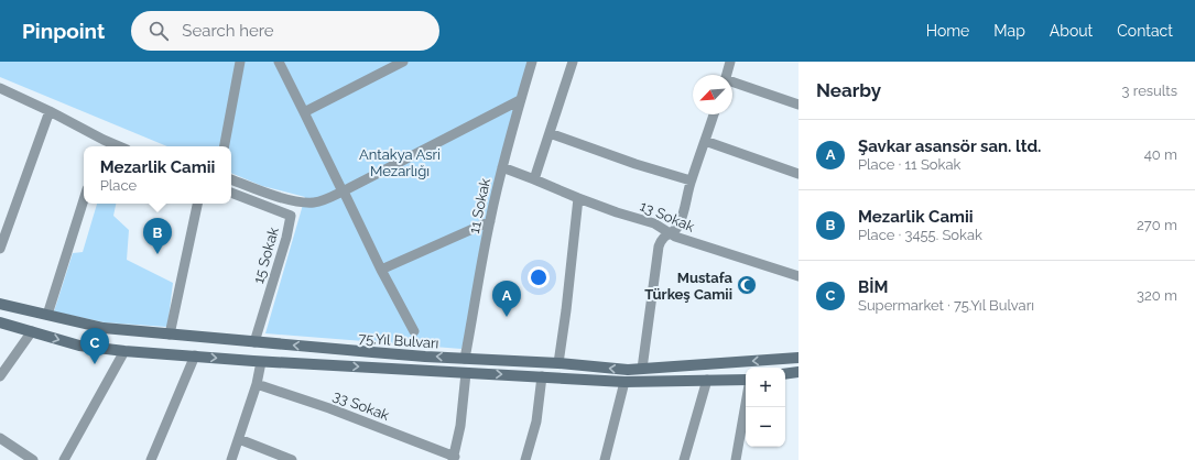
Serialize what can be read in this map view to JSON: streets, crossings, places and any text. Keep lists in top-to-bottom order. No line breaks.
{"streets":{"main road":["75.Yıl Bulvarı"],"street":["11 Sokak","13 Sokak","15 Sokak","33 Sokak"]},"crossings":[["11 Sokak","13 Sokak"],["11 Sokak","75.Yıl Bulvarı"],["15 Sokak","75.Yıl Bulvarı"]],"parks":["Antakya Asri Mezarlığı"],"places":{"mosque":["Mustafa Türkeş Camii"]},"north":"bottom left","page":{"header":"Pinpoint","search":"Search here","nav":["Home","Map","About","Contact"],"heading":["Nearby","3 results"],"list":[{"mark":"A","name":"Şavkar asansör san. ltd.","note":"Place · 11 Sokak","value":"40 m"},{"mark":"B","name":"Mezarlik Camii","note":"Place · 3455. Sokak","value":"270 m"},{"mark":"C","name":"BİM","note":"Supermarket · 75.Yıl Bulvarı","value":"320 m"}],"popup":["Mezarlik Camii","Place"],"pins":["B","A","C"],"map_buttons":["+","−"]}}
